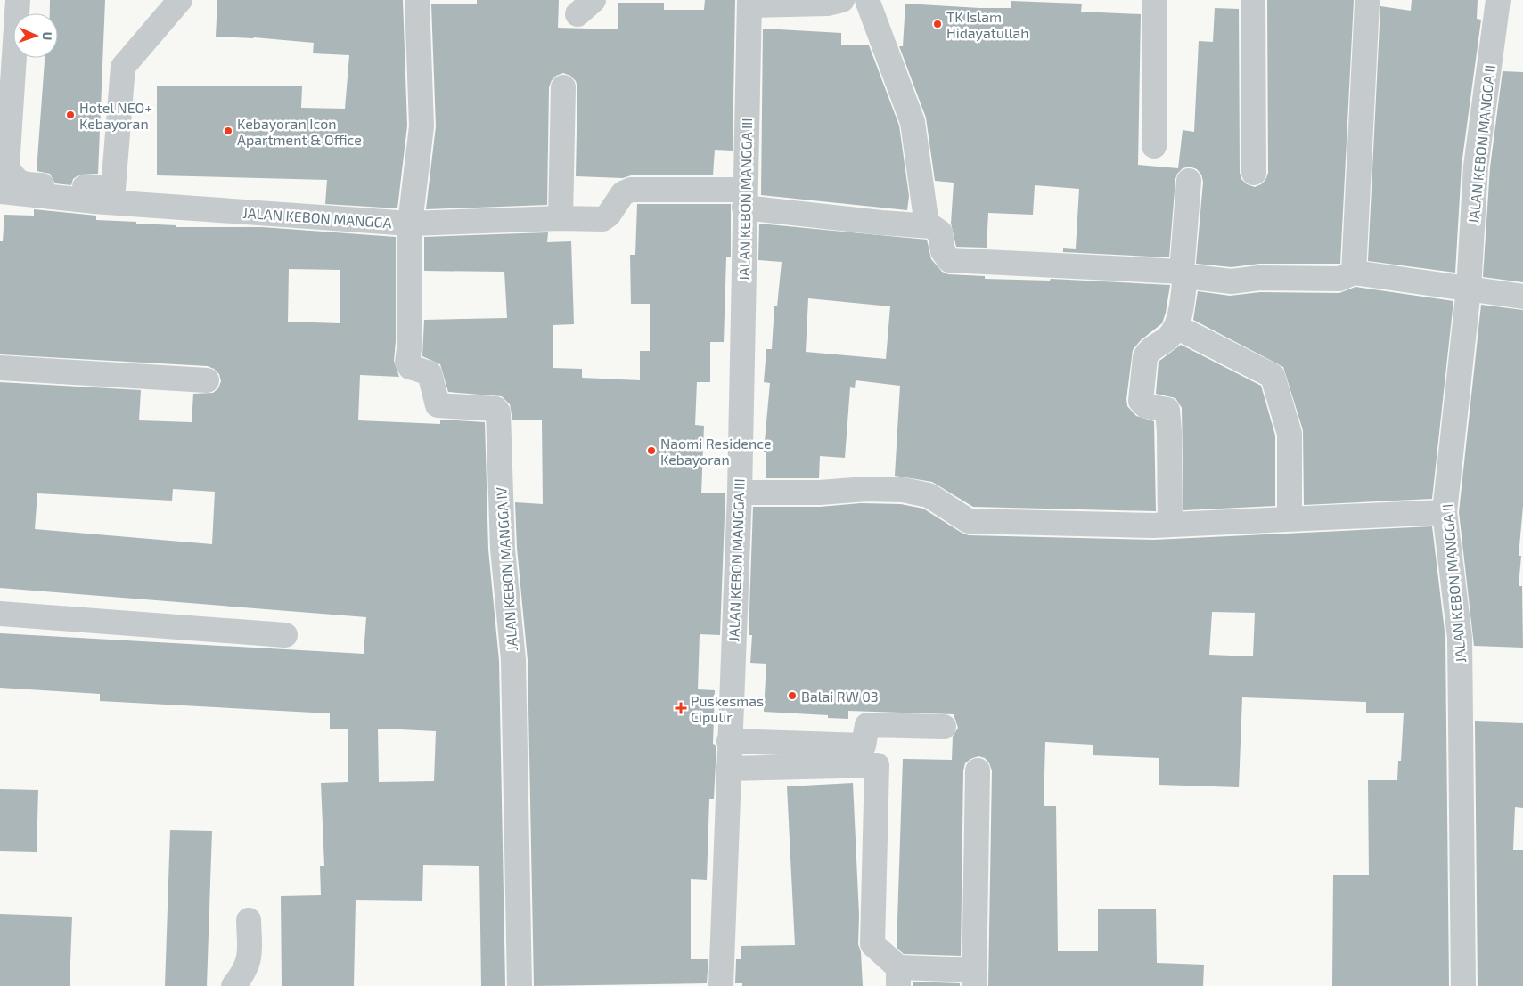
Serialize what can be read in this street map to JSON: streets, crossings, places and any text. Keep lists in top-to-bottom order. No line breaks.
{"streets":{"street":["JALAN KEBON MANGGA II","JALAN KEBON MANGGA III","JALAN KEBON MANGGA","JALAN KEBON MANGGA IV"]},"crossings":[["JALAN KEBON MANGGA","JALAN KEBON MANGGA IV"]],"places":{"other":["TK Islam Hidayatullah","Hotel NEO+ Kebayoran","Kebayoran Icon Apartment & Office","Naomi Residence Kebayoran","Balai RW 03"],"health":["Puskesmas Cipulir"]},"north":"right"}
